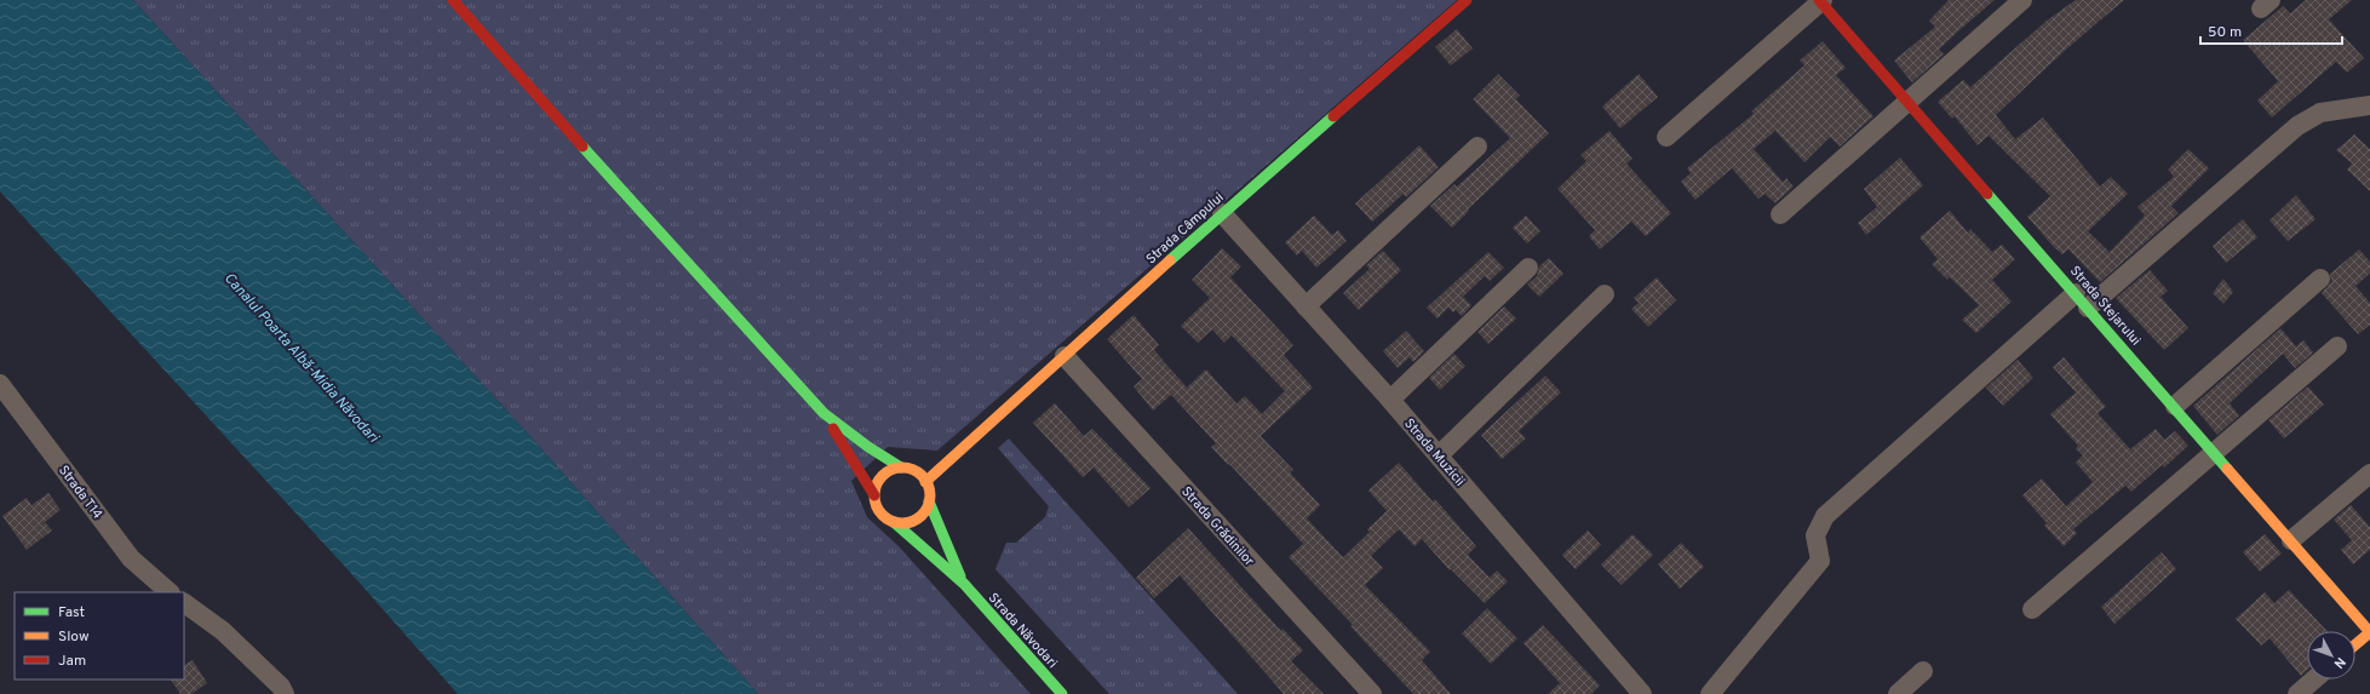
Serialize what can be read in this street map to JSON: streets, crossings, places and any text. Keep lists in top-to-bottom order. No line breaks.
{"streets":{"street":["Strada Câmpului","Strada Stejarului","Strada Muzicii","Strada T14","Strada Grădinilor","Strada Năvodari"]},"crossings":[["Strada Câmpului","Strada Muzicii"],["Strada Câmpului","Strada Grădinilor"],["Strada Câmpului","Strada Năvodari"]],"water":["Canalul Poarta Albă-Midia Năvodari"],"legend":["Fast","Slow","Jam"],"scale_bar":"50 m","north":"bottom right"}
